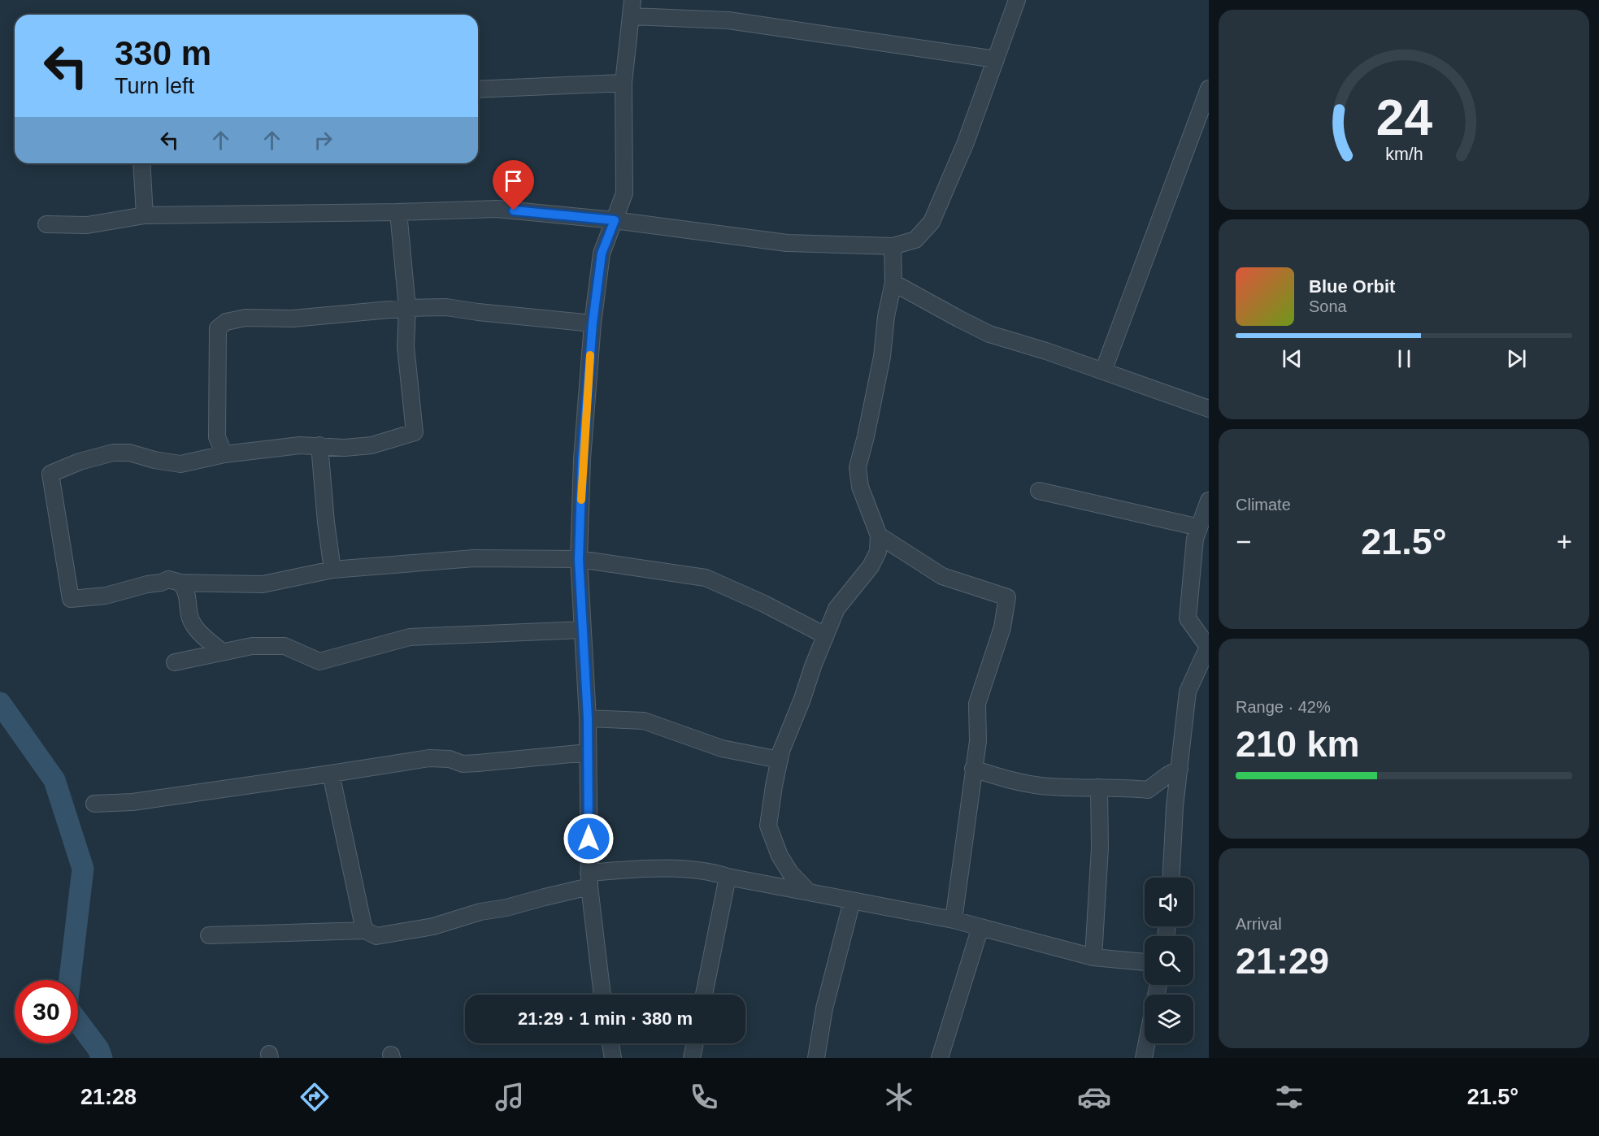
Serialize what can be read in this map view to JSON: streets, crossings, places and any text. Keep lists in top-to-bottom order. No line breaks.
{"page":{"turn":["330 m","Turn left"],"song":["Blue Orbit","Sona"],"tile":["Climate",["Range · 42%","210 km"],["Arrival","21:29"]],"heat":["−","21.5°","+"],"limit":"30","trip":"21:29 · 1 min · 380 m","tabs":["21:28","21.5°"],"gauge":["24","km/h"]}}
